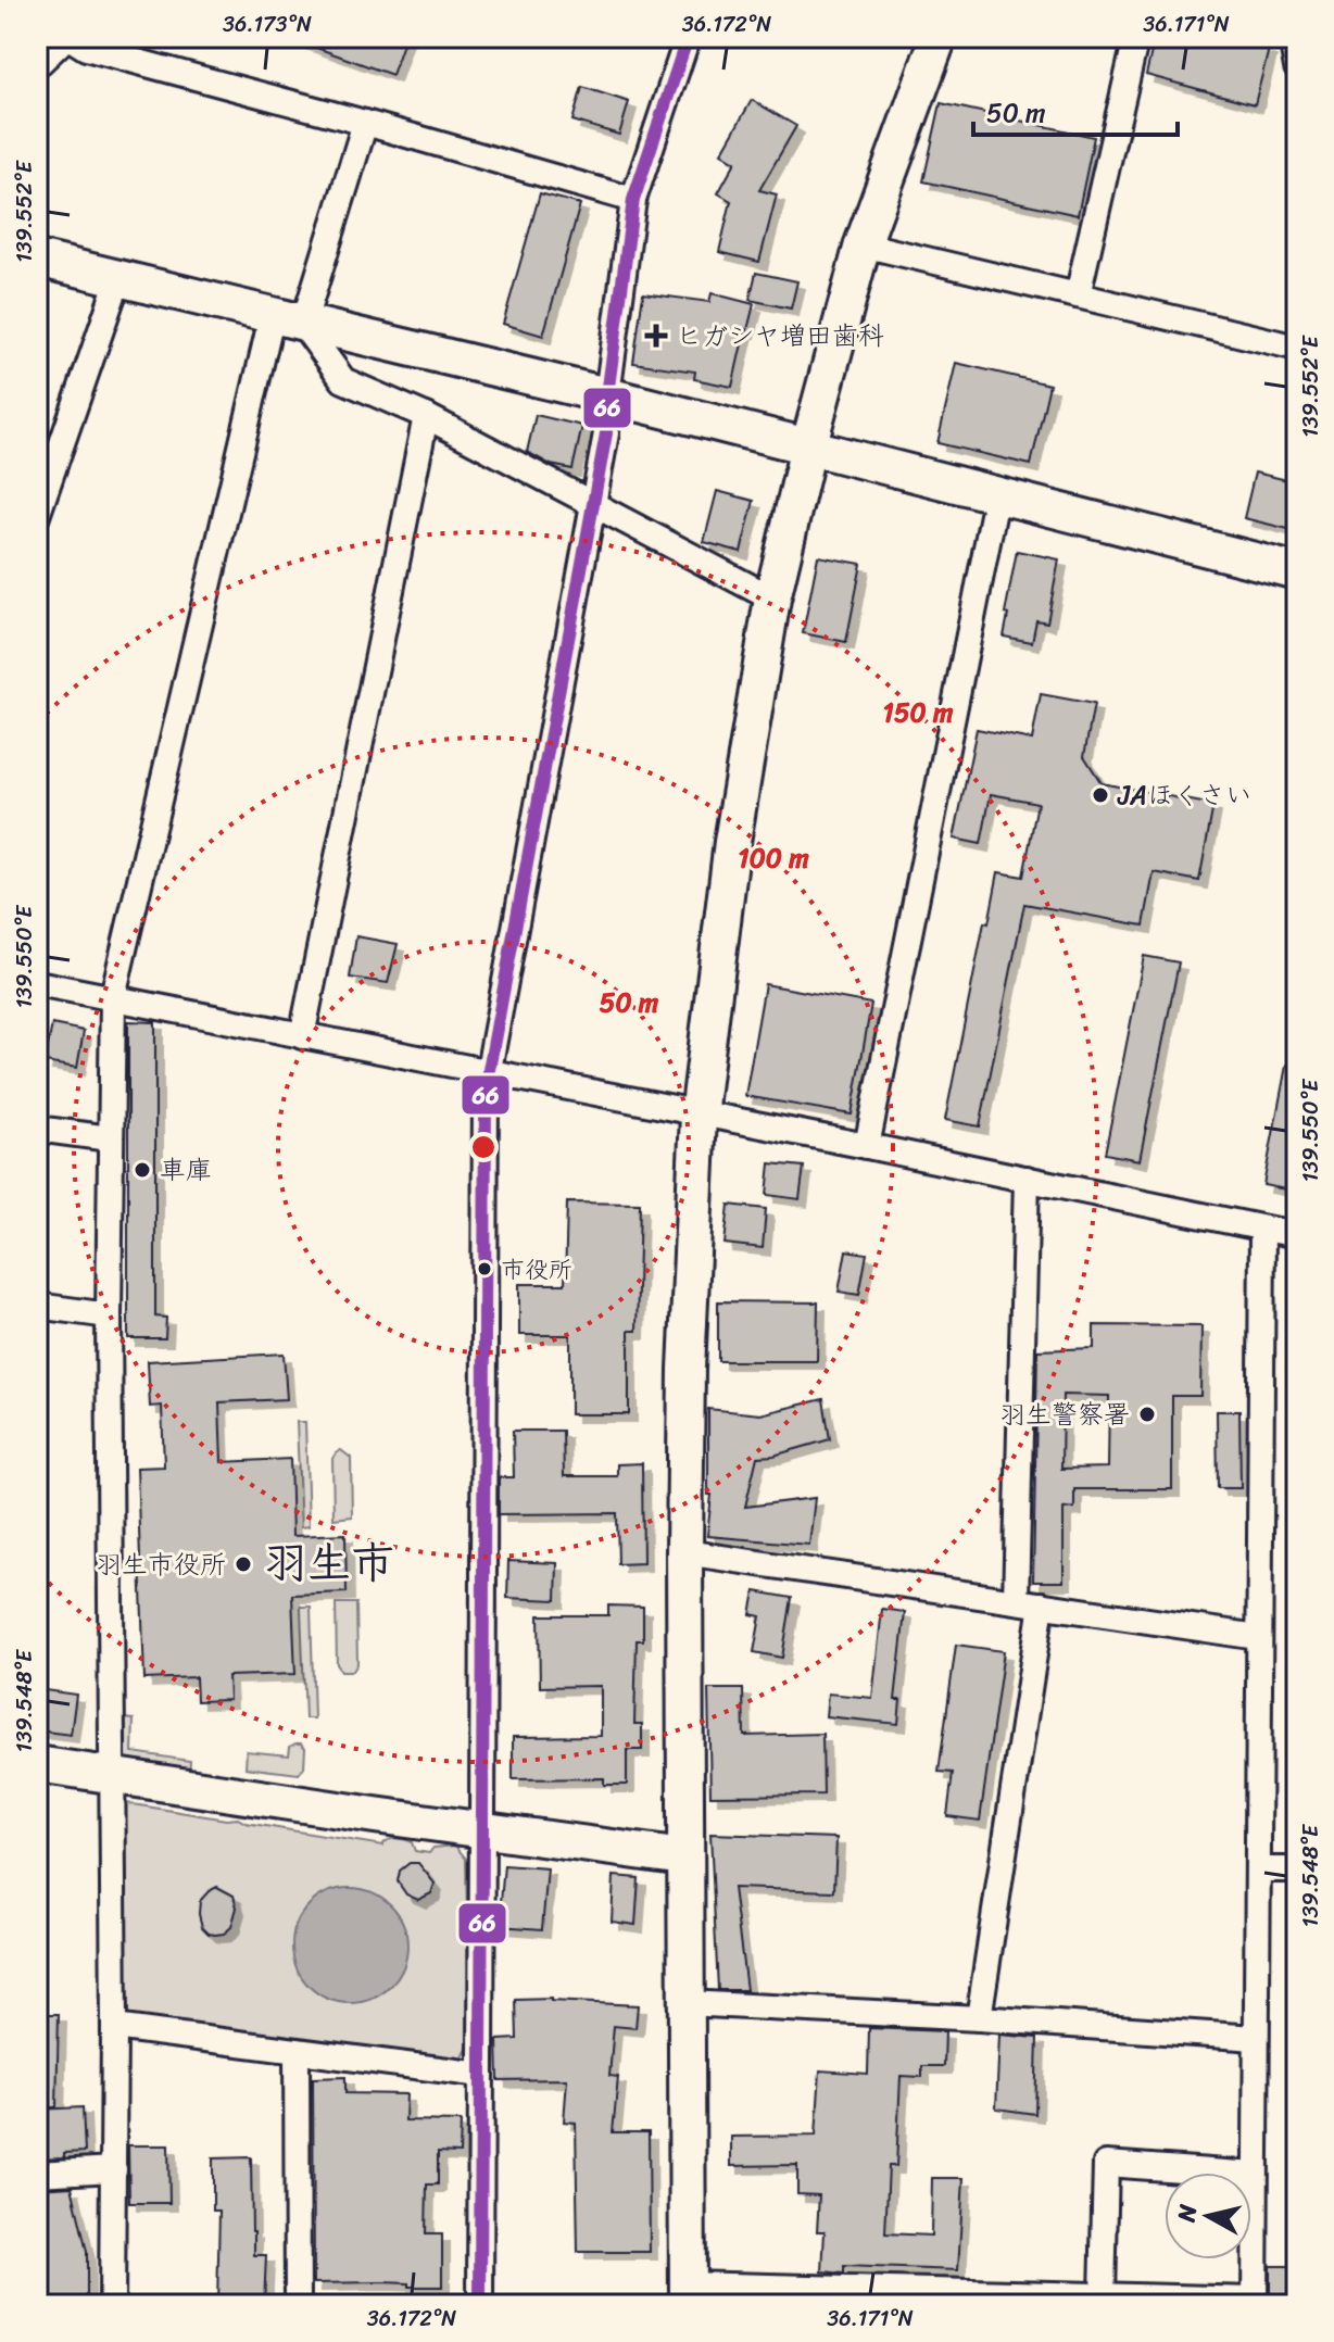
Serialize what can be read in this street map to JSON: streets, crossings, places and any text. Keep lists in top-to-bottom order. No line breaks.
{"districts":["羽生市"],"places":{"health":["ヒガシヤ増田歯科"],"other":["JAほくさい","車庫","市役所","羽生警察署","羽生市役所"]},"lines":["transit line 66"],"scale_bar":"50 m","north":"left","coordinates":["36.173°N","36.172°N","36.171°N","139.552°E","139.550°E","139.548°E"],"rings":["150 m","100 m","50 m"]}
